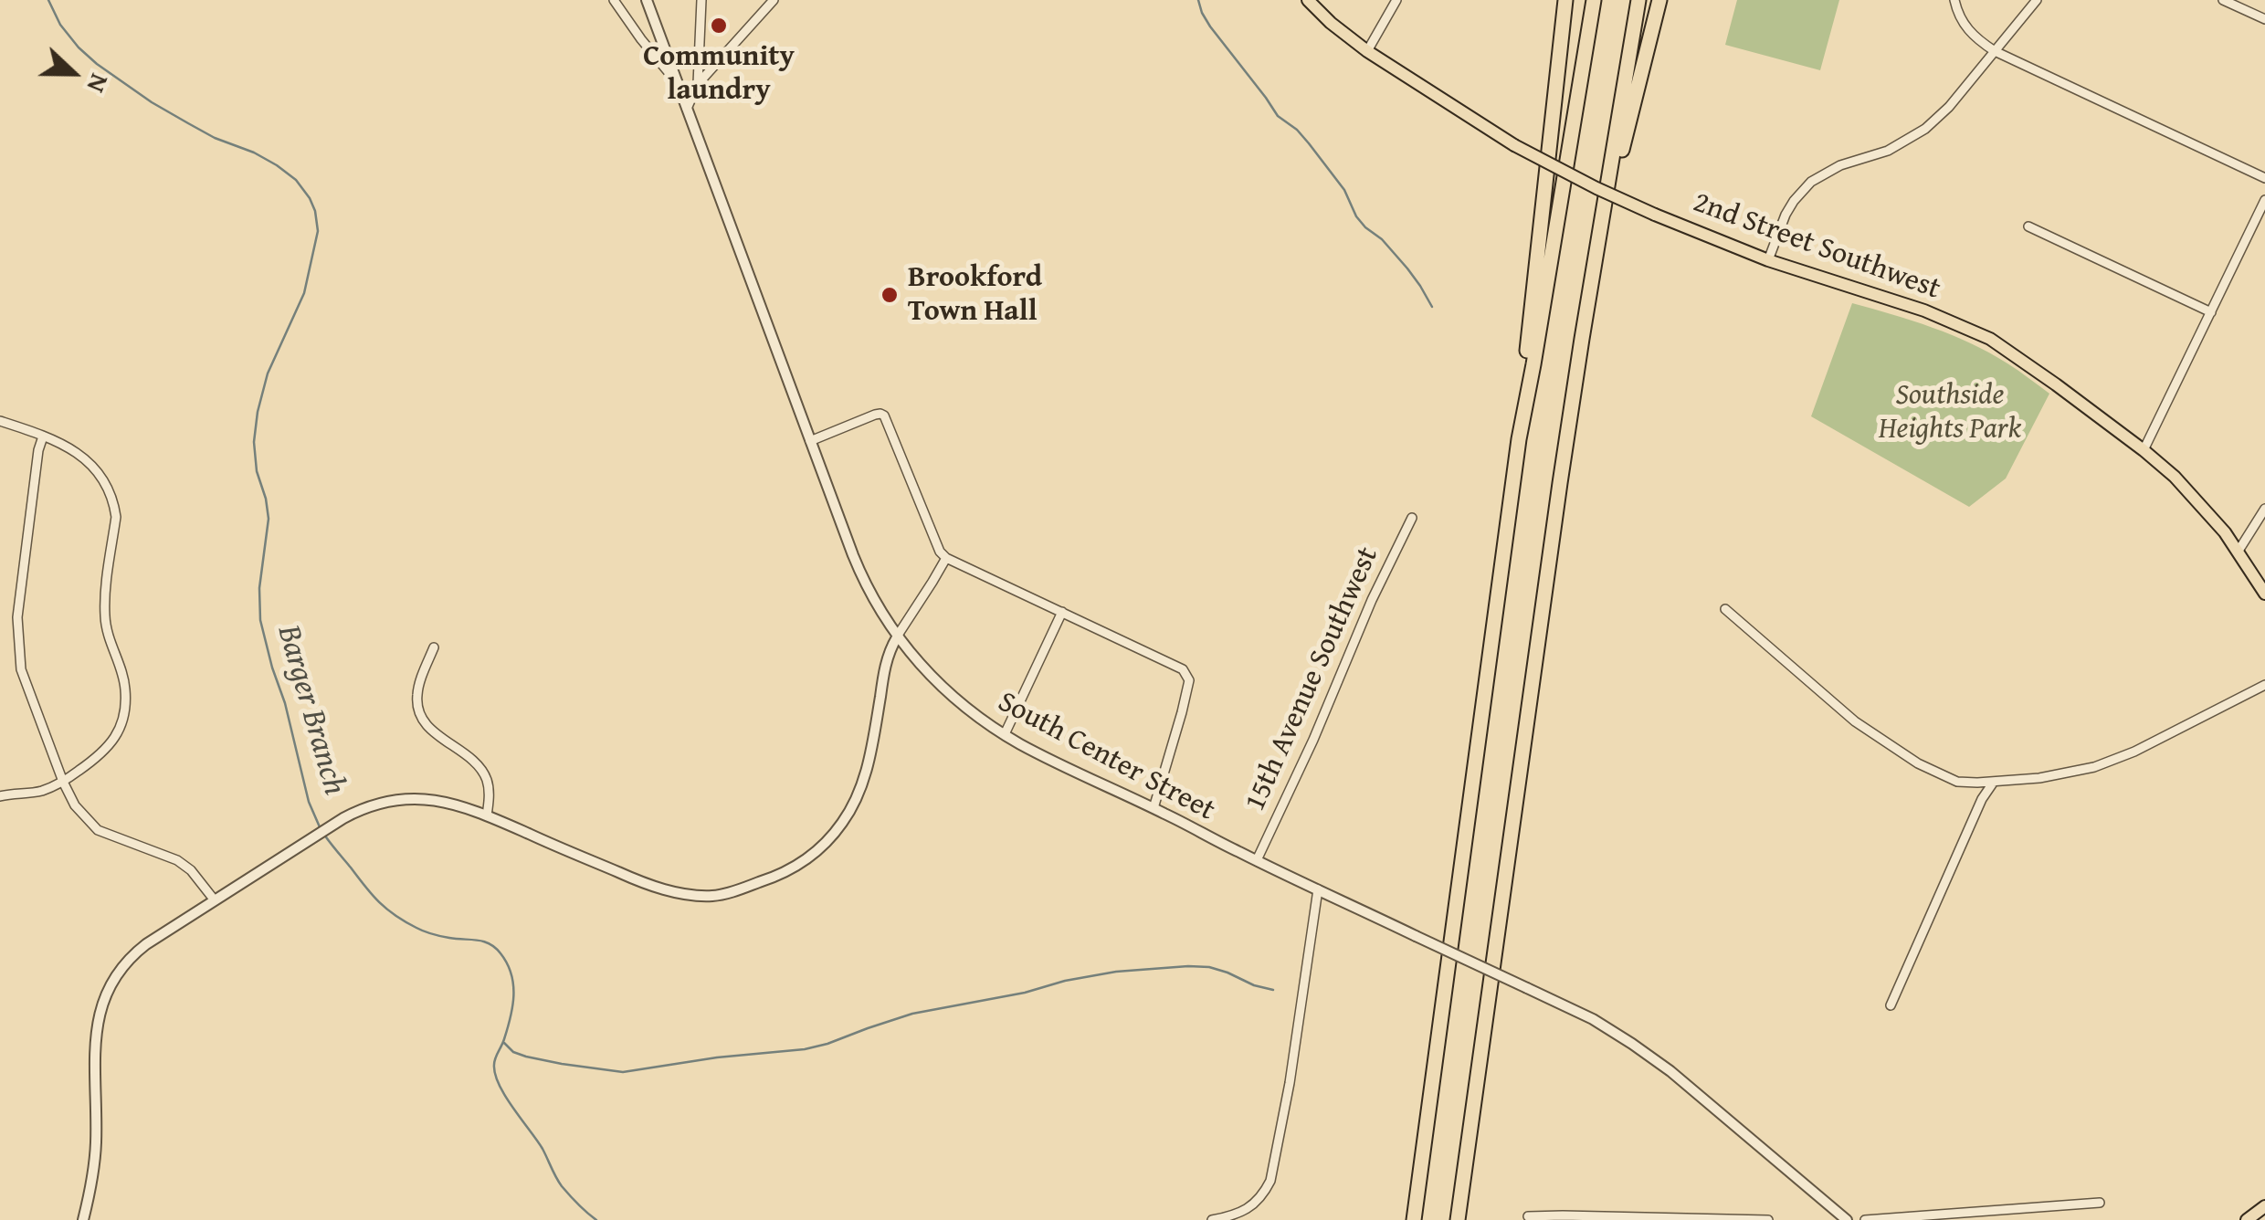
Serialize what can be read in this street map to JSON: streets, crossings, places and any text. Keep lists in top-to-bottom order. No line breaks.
{"streets":{"main road":["2nd Street Southwest"],"street":["15th Avenue Southwest","South Center Street"]},"crossings":[["15th Avenue Southwest","South Center Street"]],"water":["Barger Branch"],"parks":["Southside Heights Park"],"places":["Community laundry","Brookford Town Hall"],"north":"right"}
